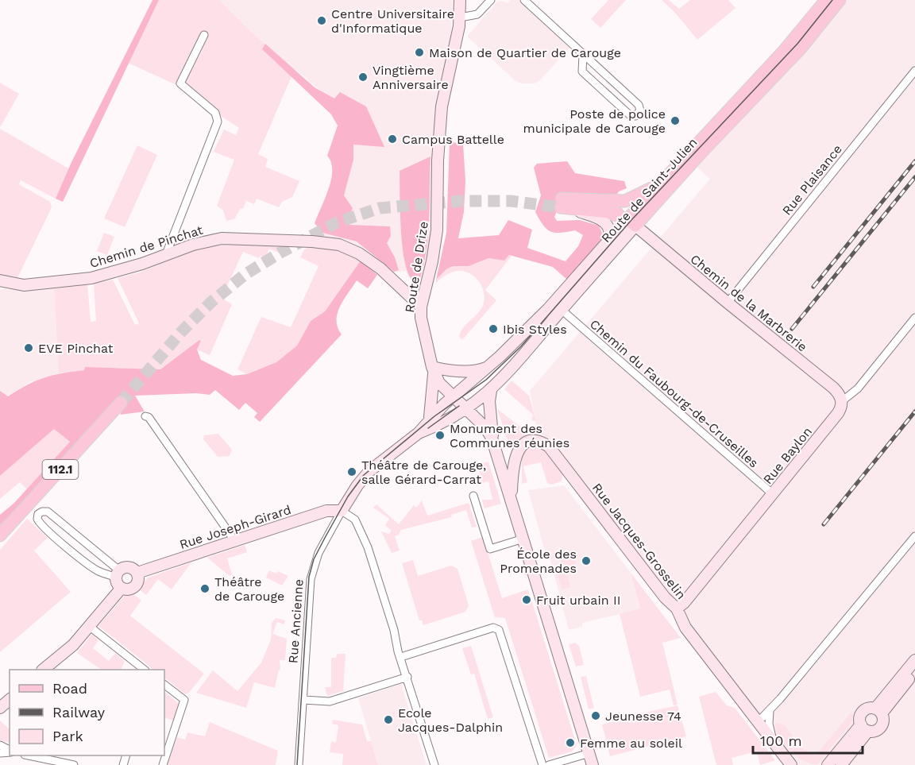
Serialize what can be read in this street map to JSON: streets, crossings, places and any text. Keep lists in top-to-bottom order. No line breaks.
{"streets":{"main road":["Route de Saint-Julien","Chemin de Pinchat","Route de Drize","Chemin de la Marbrerie","Rue Baylon","112.1","Rue Joseph-Girard","Rue Jacques-Grosselin","Rue Ancienne"],"street":["Rue Plaisance","Chemin du Faubourg-de-Cruseilles"]},"crossings":[["Rue Plaisance","Chemin de la Marbrerie"],["Route de Saint-Julien","Chemin de la Marbrerie"],["Route de Saint-Julien","Chemin du Faubourg-de-Cruseilles"],["Route de Saint-Julien","Rue Ancienne"],["Chemin de Pinchat","Route de Drize"],["Chemin de la Marbrerie","Rue Baylon"],["Chemin du Faubourg-de-Cruseilles","Rue Baylon"],["Rue Baylon","Rue Jacques-Grosselin"],["Rue Joseph-Girard","Rue Ancienne"]],"places":["Centre Universitaire d'Informatique","Maison de Quartier de Carouge","Vingtième Anniversaire","Poste de police municipale de Carouge","Campus Battelle","Ibis Styles","EVE Pinchat","Monument des Communes réunies","Théâtre de Carouge, salle Gérard-Carrat","École des Promenades","Théâtre de Carouge","Fruit urbain II","Jeunesse 74","Ecole Jacques-Dalphin","Femme au soleil"],"legend":["Road","Railway","Park"],"scale_bar":"100 m"}
